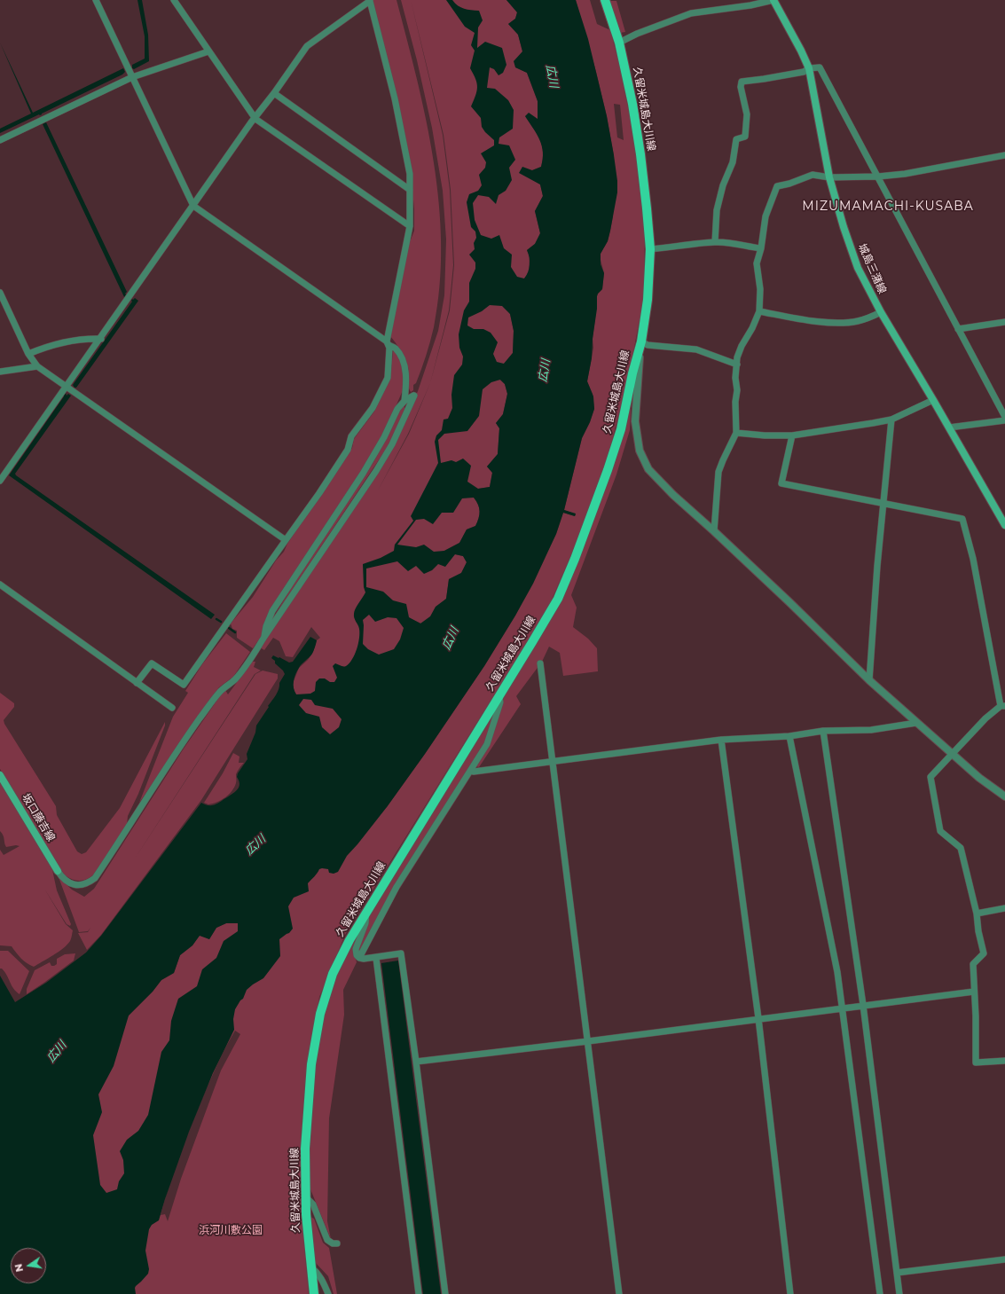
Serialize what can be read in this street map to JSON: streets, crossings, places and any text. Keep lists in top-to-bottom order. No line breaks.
{"streets":{"main road":["久留米城島大川線","城島三潴線","坂口藤吉線"]},"districts":["MIZUMAMACHI-KUSABA"],"water":["広川"],"parks":["浜河川敷公園"],"north":"left"}
